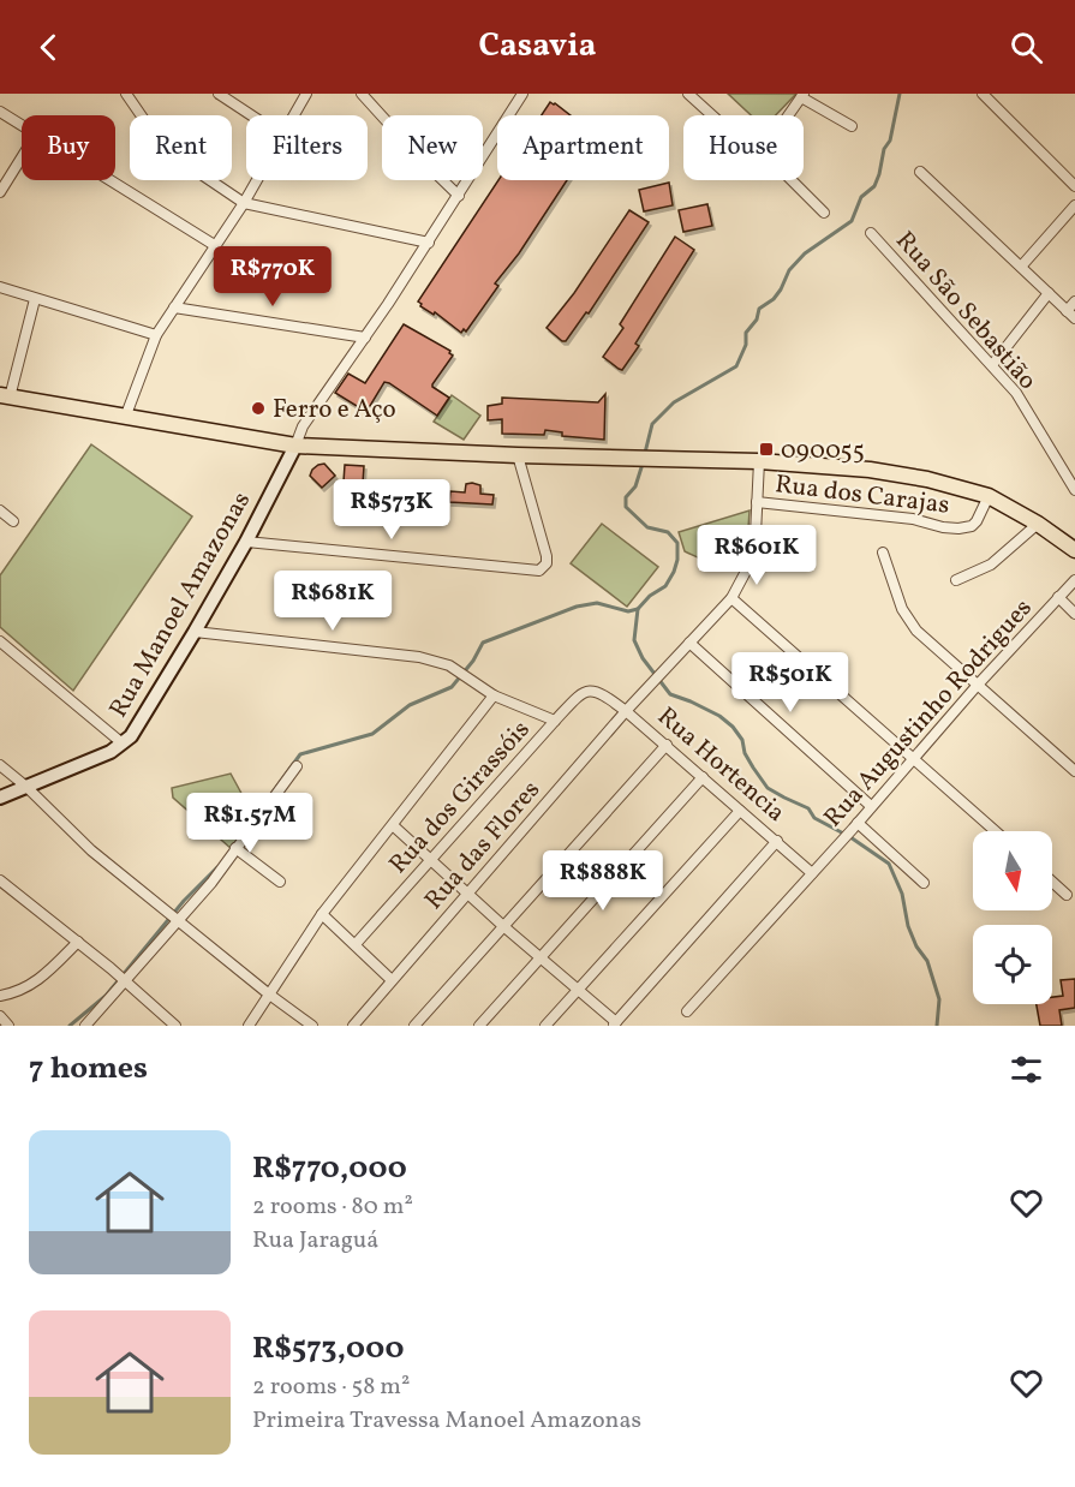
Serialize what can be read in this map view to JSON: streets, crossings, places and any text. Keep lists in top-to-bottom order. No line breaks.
{"streets":{"main road":["Rua Manoel Amazonas"],"street":["Rua São Sebastião","Rua dos Carajas","Rua Augustinho Rodrigues","Rua Hortencia","Rua dos Girassóis","Rua das Flores"]},"crossings":[["Rua Augustinho Rodrigues","Rua Hortencia"],["Rua Hortencia","Rua dos Girassóis"],["Rua Hortencia","Rua das Flores"]],"places":{"other":["Ferro e Aço"],"transit":["090055"]},"north":"bottom","page":{"header":"Casavia","chip":["Buy","Rent","Filters","New","Apartment","House"],"price":["R$770K","R$573K","R$601K","R$681K","R$501K","R$1.57M","R$888K"],"heading":"7 homes","list":[{"name":"R$770,000","note":"2 rooms · 80 m² · Rua Jaraguá"},{"name":"R$573,000","note":"2 rooms · 58 m² · Primeira Travessa Manoel Amazonas"}]}}
